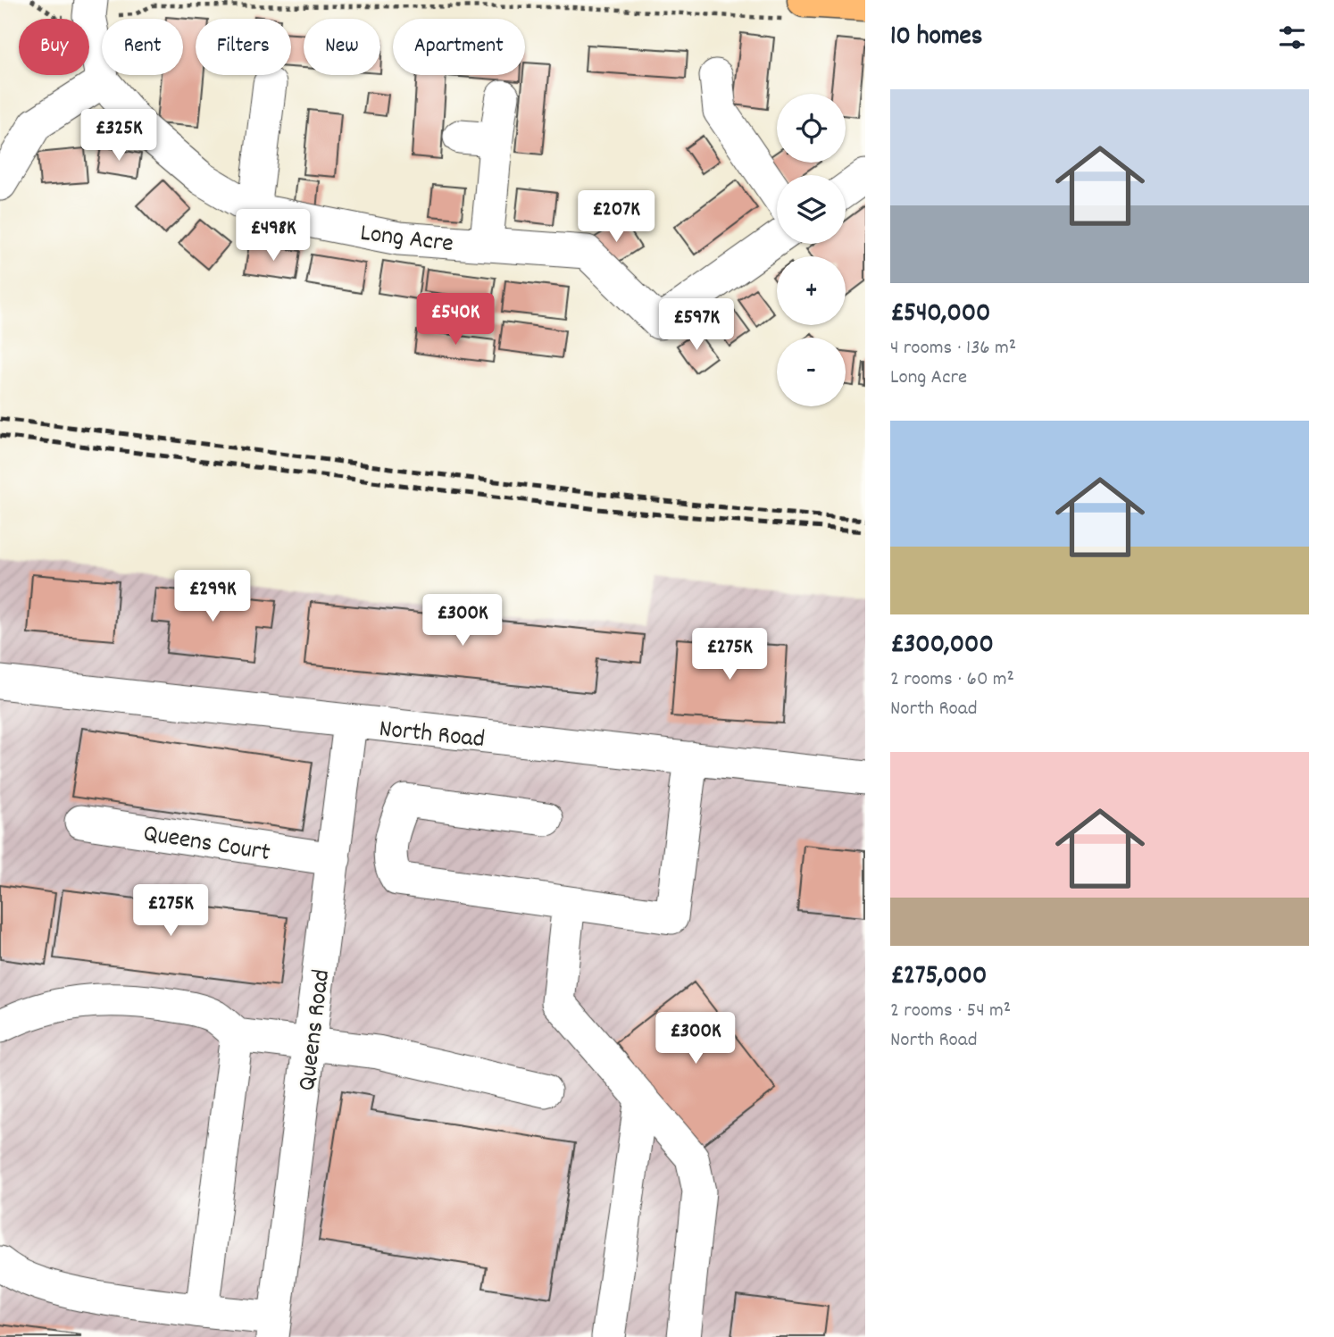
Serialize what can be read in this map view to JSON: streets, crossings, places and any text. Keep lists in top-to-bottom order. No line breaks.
{"streets":{"street":["Long Acre","North Road","Queens Court","Queens Road"]},"crossings":[["North Road","Queens Road"],["Queens Court","Queens Road"]],"page":{"heading":"10 homes","chip":["Buy","Rent","Filters","New","Apartment"],"list":[{"name":"£540,000","note":"4 rooms · 136 m² · Long Acre"},{"name":"£300,000","note":"2 rooms · 60 m² · North Road"},{"name":"£275,000","note":"2 rooms · 54 m² · North Road"}],"map_buttons":["+","−"],"price":["£325K","£207K","£498K","£540K","£597K","£299K","£300K","£275K","£275K","£300K"]}}
